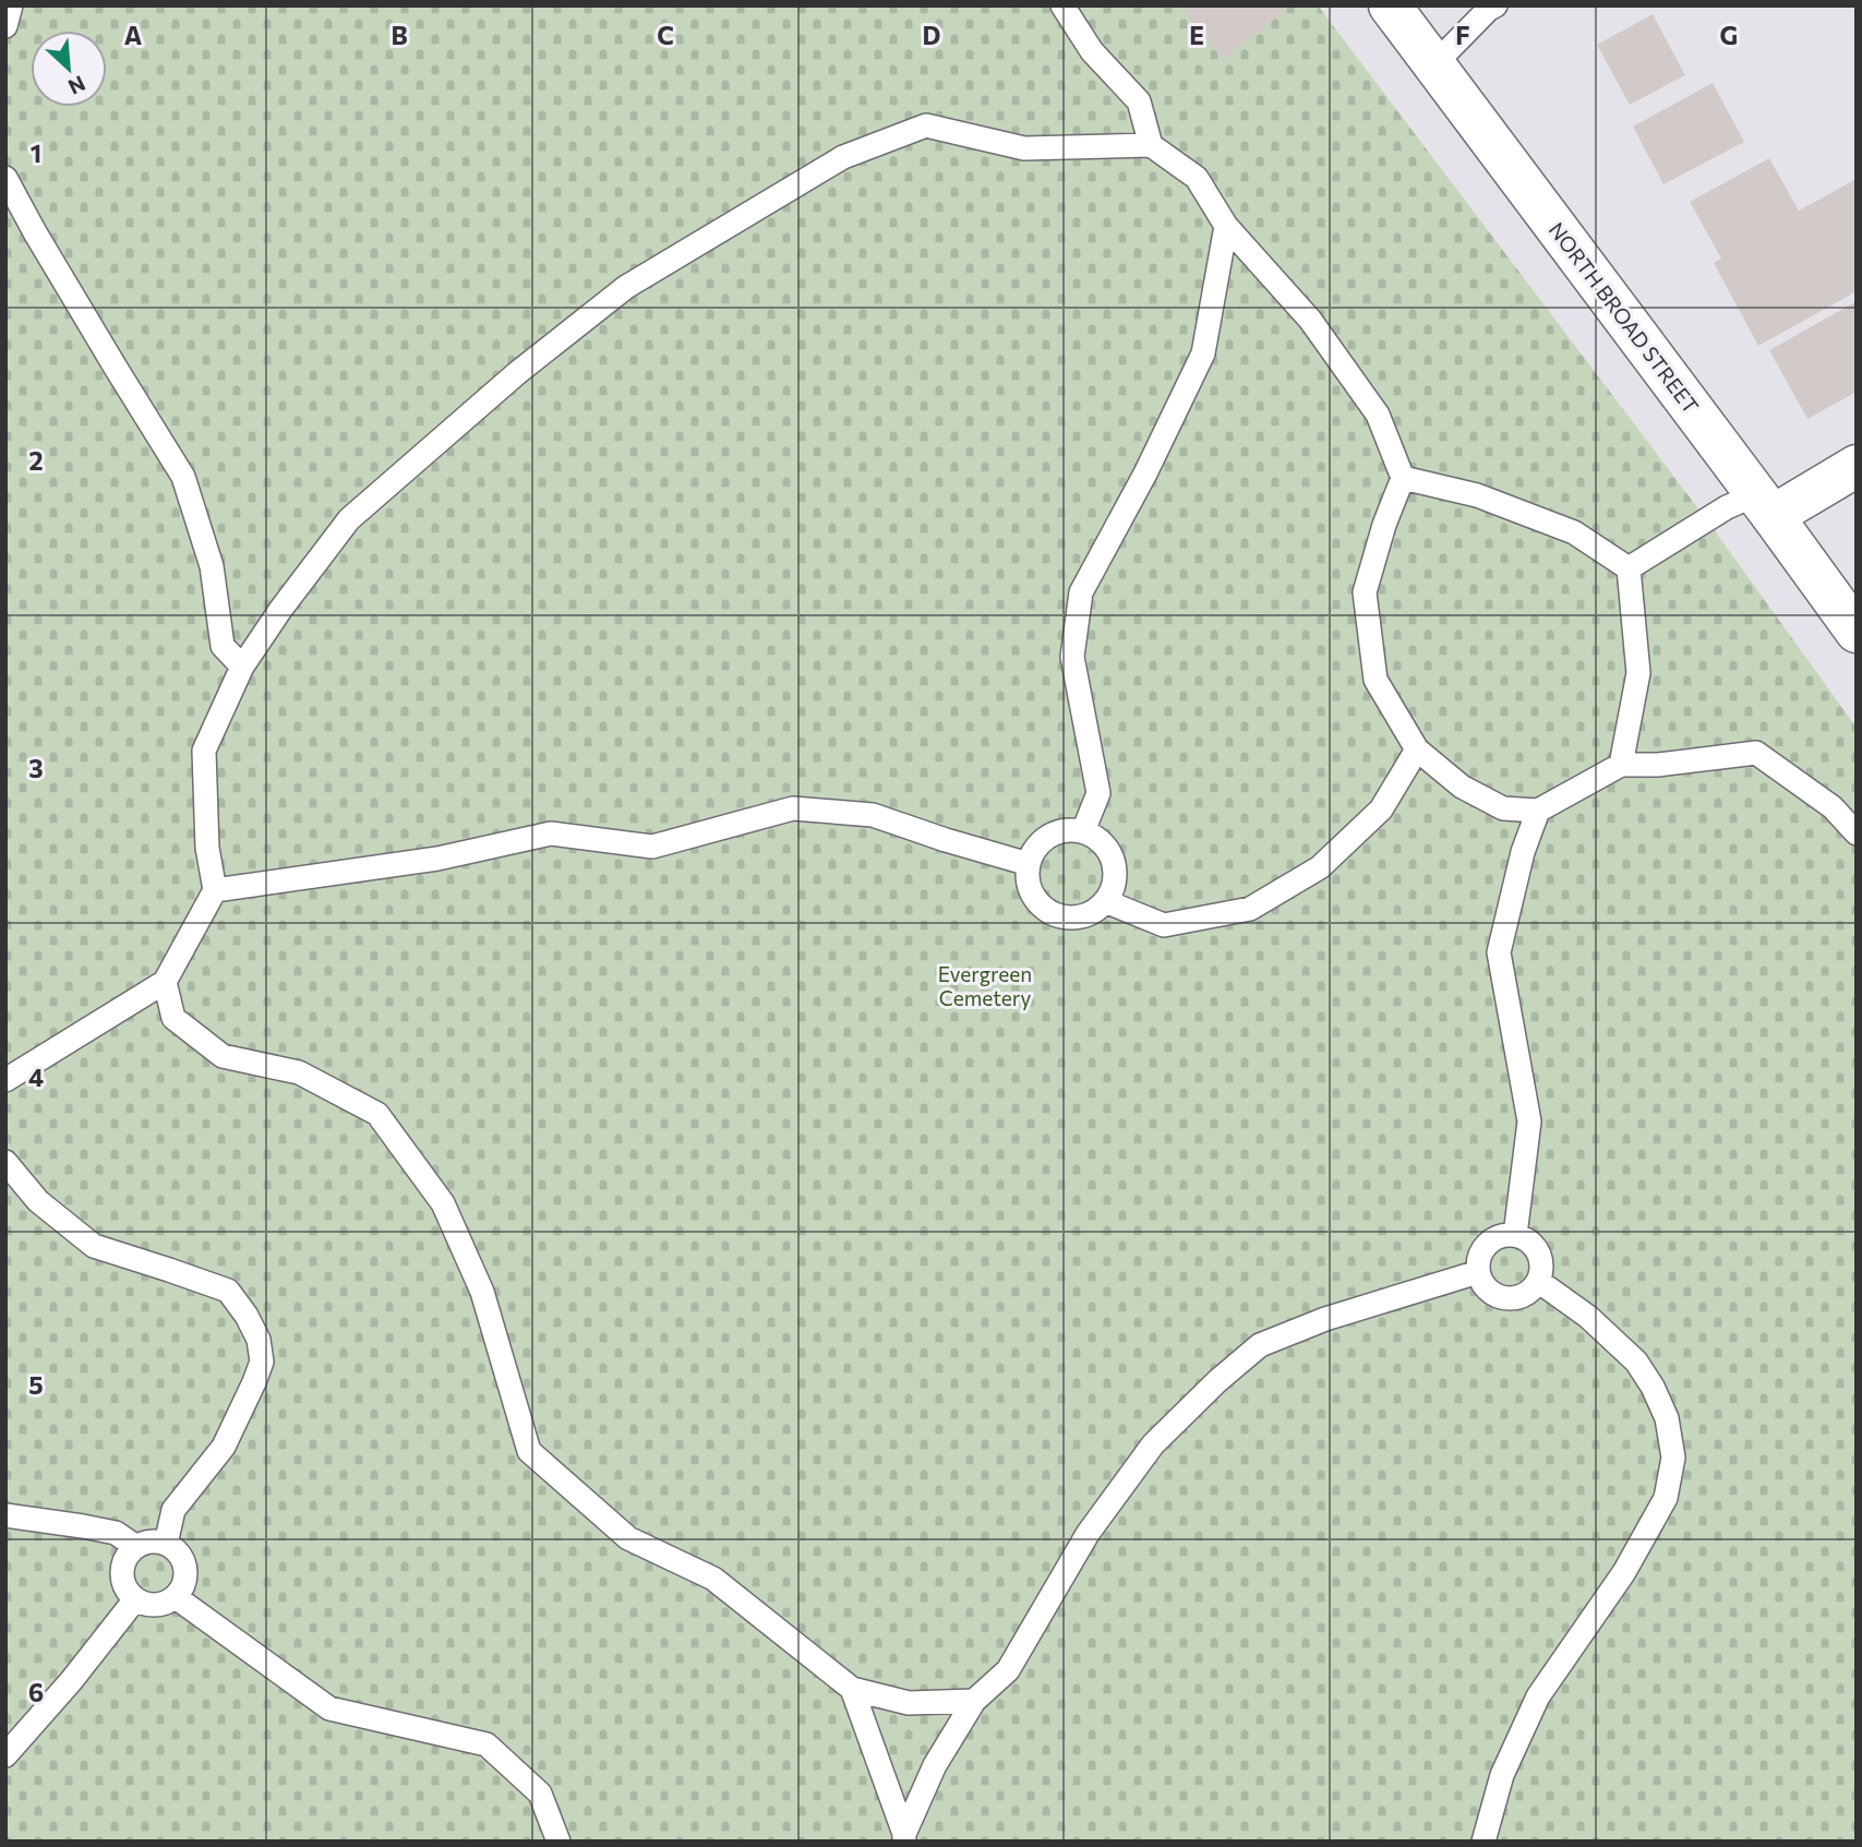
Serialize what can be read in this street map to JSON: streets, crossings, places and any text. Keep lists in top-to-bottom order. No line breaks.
{"streets":{"main road":["NORTH BROAD STREET"]},"parks":["Evergreen Cemetery"],"north":"bottom right","grid":{"columns":["A","B","C","D","E","F","G"],"rows":["1","2","3","4","5","6"]}}
